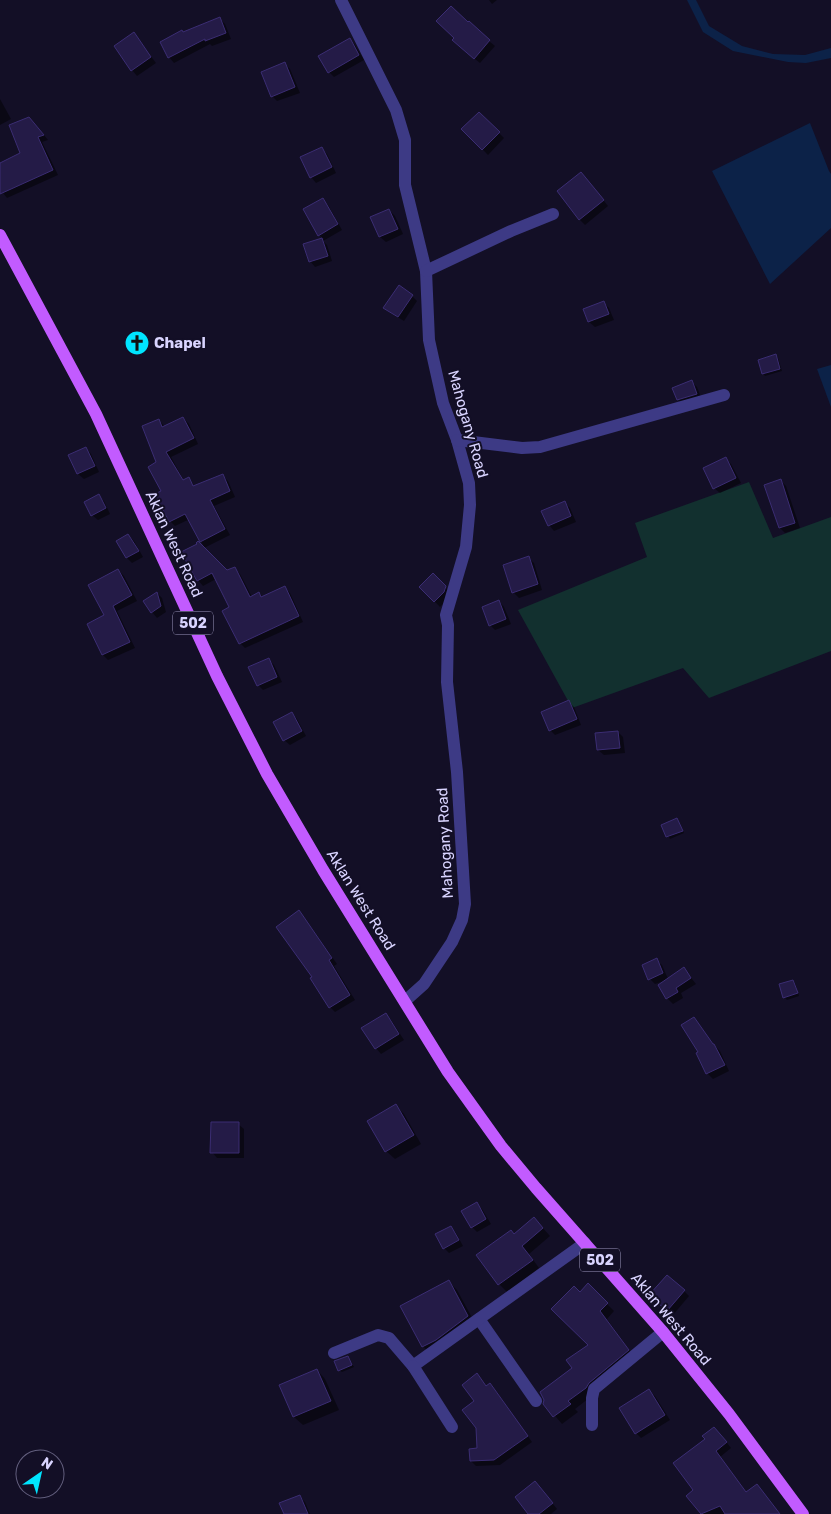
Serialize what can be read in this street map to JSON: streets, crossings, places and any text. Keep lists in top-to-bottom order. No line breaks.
{"streets":{"main road":["Aklan West Road","502"],"street":["Mahogany Road"]},"crossings":[["Mahogany Road","Aklan West Road"]],"places":{"church":["Chapel"]},"north":"top right"}
